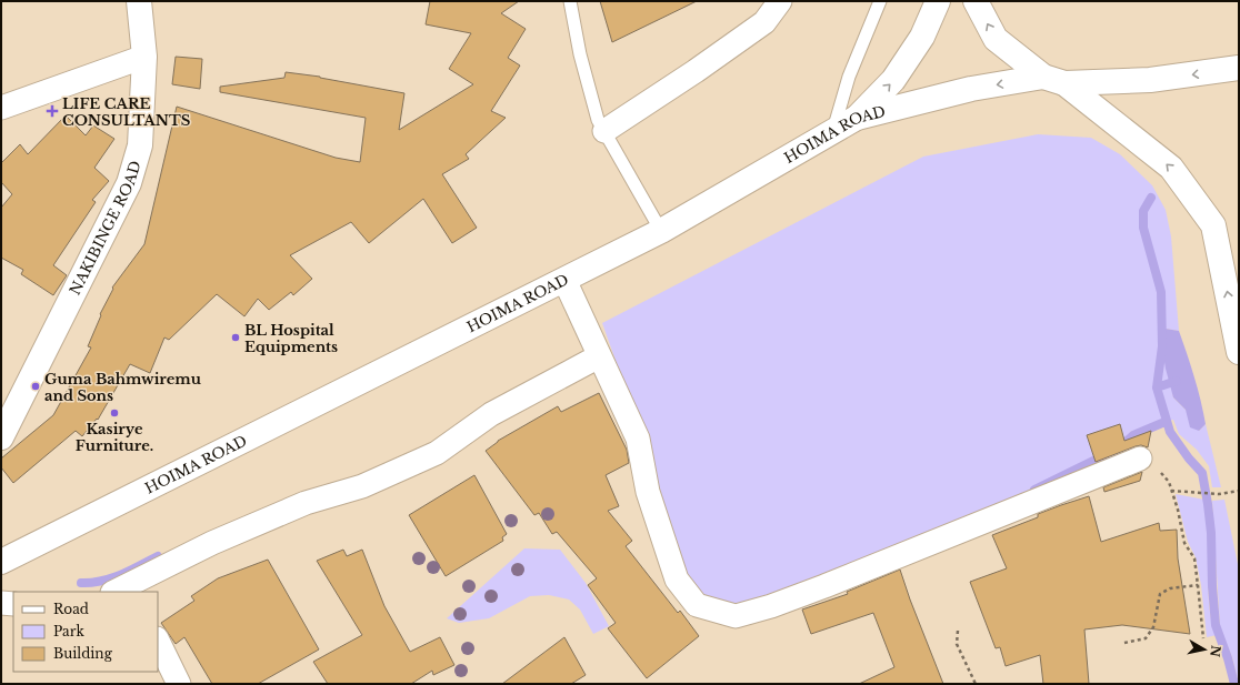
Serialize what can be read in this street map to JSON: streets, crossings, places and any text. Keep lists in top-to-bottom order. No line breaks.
{"streets":{"main road":["HOIMA ROAD","NAKIBINGE ROAD"]},"places":{"health":["LIFE CARE CONSULTANTS"],"other":["BL Hospital Equipments","Guma Bahmwiremu and Sons","Kasirye Furniture."]},"legend":["Road","Park","Building"],"north":"right"}
